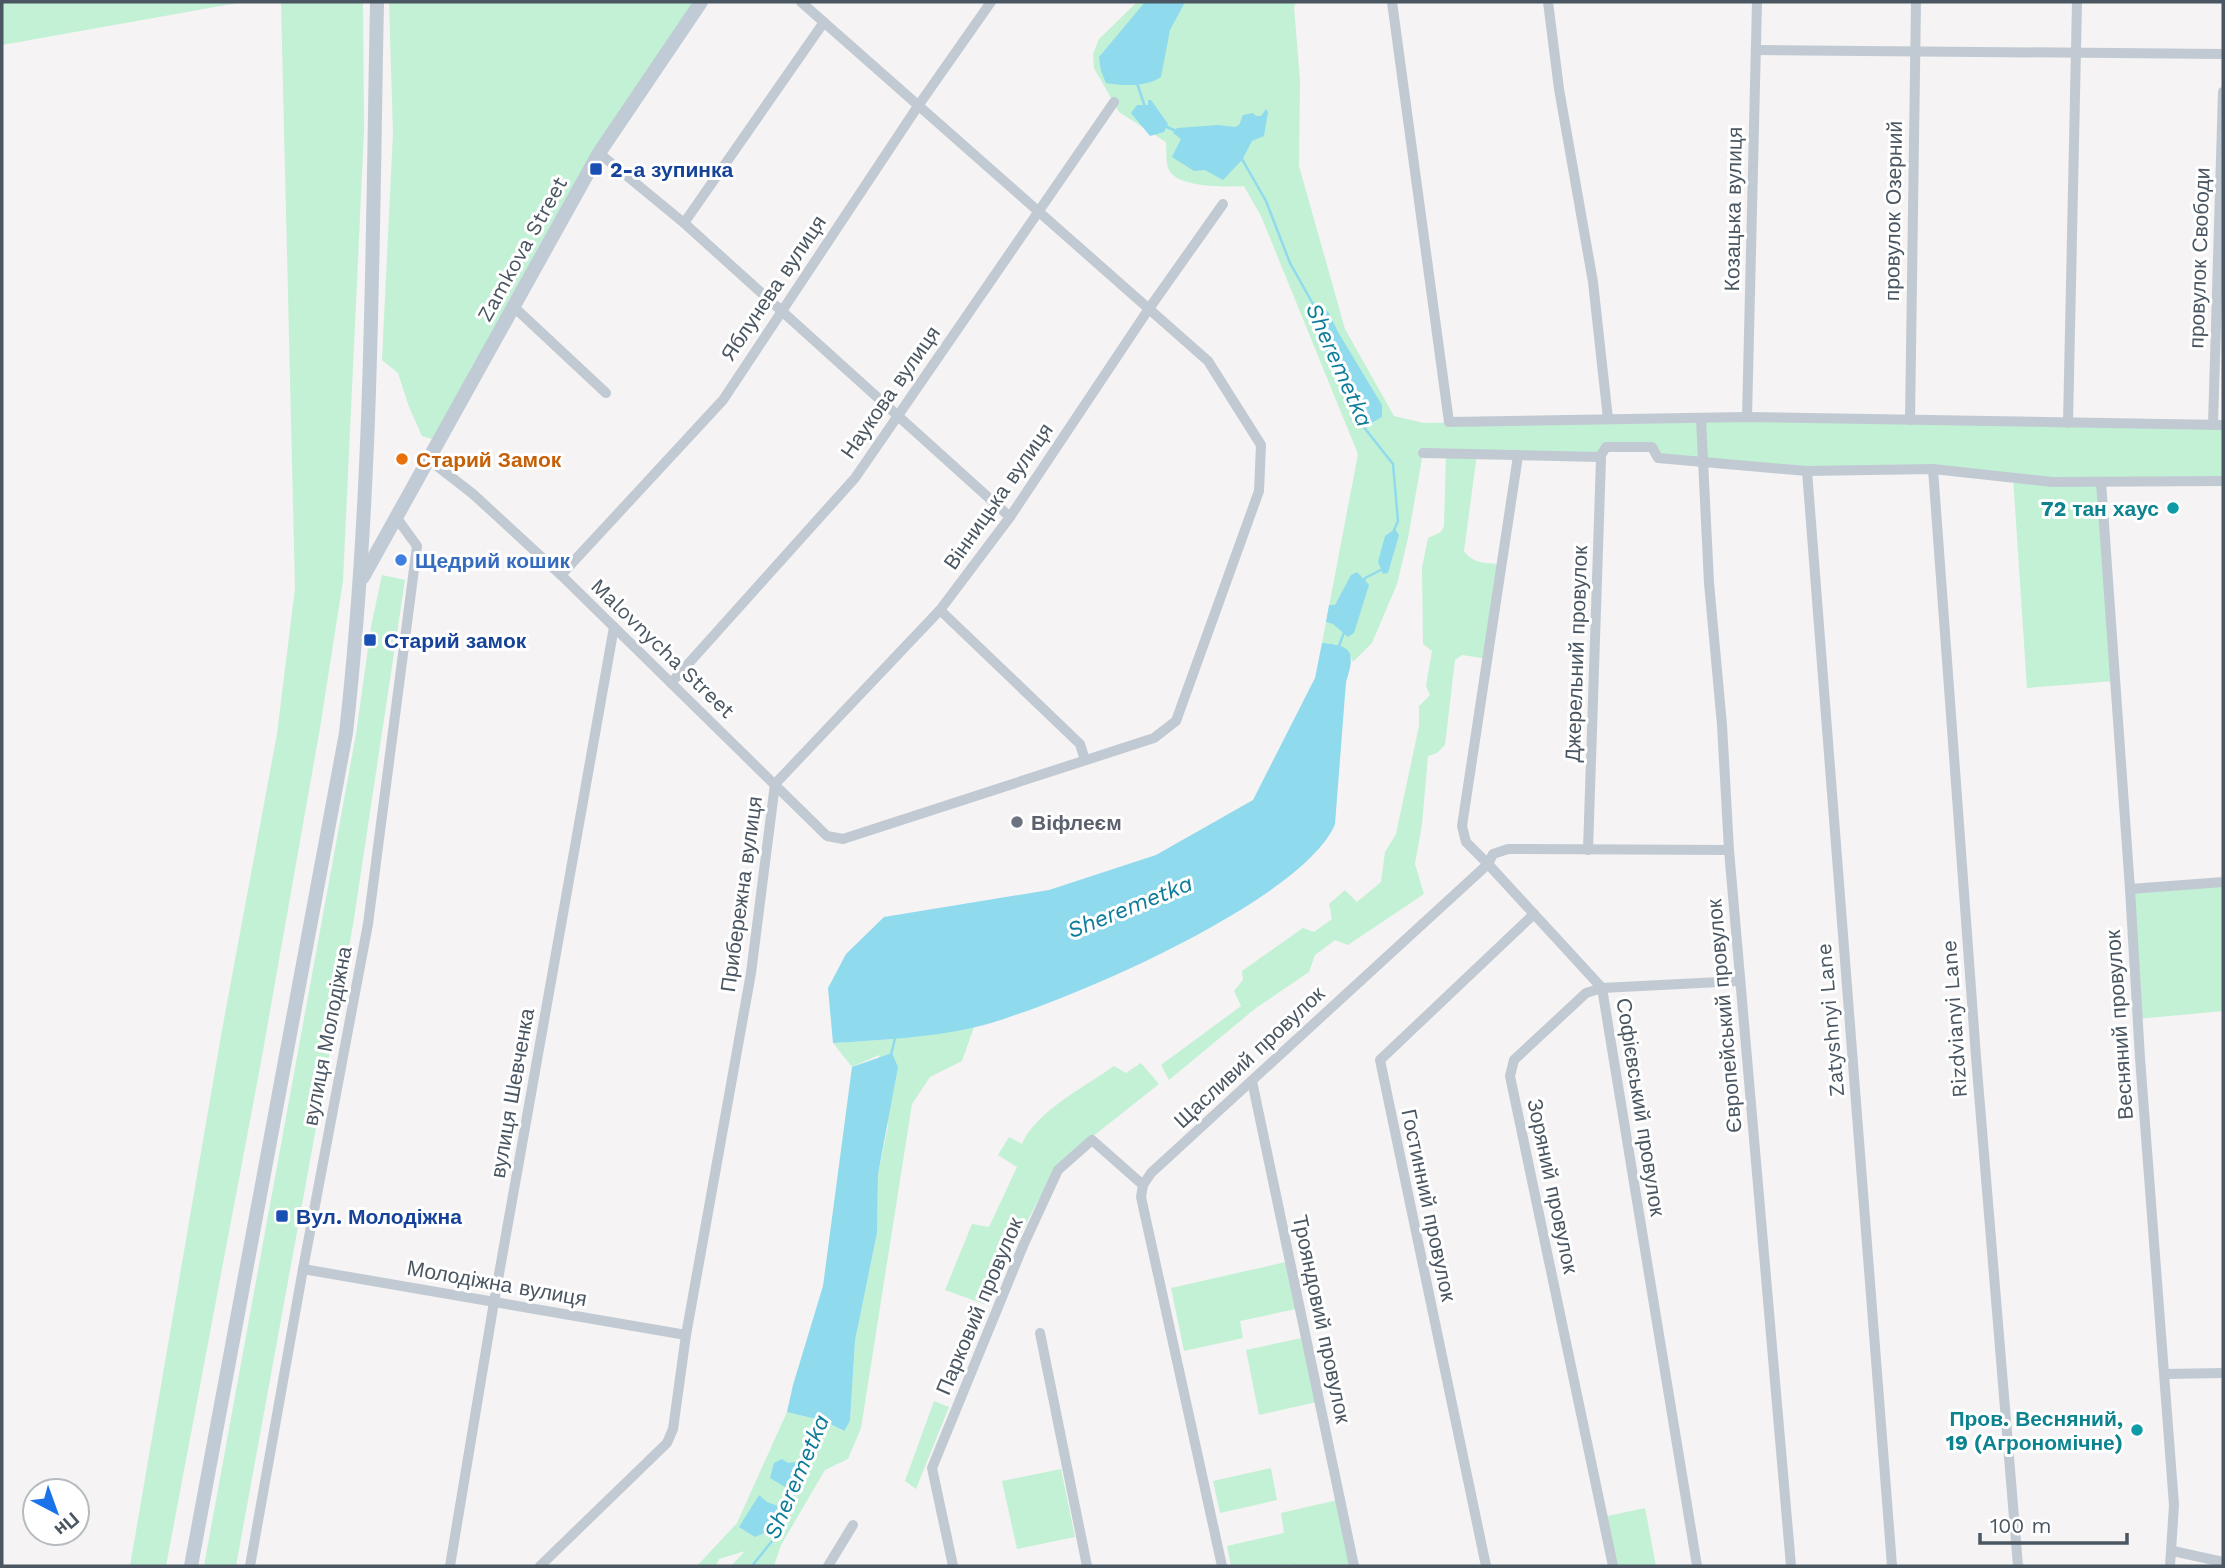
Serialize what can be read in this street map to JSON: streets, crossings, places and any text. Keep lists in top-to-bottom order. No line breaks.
{"streets":{"main road":["Zamkova Street"],"street":["Козацька вулиця","провулок Озерний","провулок Свободи","Яблунева вулиця","Наукова вулиця","Вінницька вулиця","Malovnycha Street","Джерельний провулок","Прибережна вулиця","Європейський провулок","Rizdvianyi Lane","Zatyshnyi Lane","Весняний провулок","вулиця Молодіжна","Щасливий провулок","вулиця Шевченка","Софієвський провулок","Зоряний провулок","Гостинний провулок","Молодіжна вулиця","Парковий провулок","Трояндовий провулок"]},"crossings":[["Zamkova Street","Malovnycha Street"],["Zamkova Street","вулиця Молодіжна"],["Яблунева вулиця","Malovnycha Street"],["Яблунева вулиця","Прибережна вулиця"],["Наукова вулиця","Malovnycha Street"],["Наукова вулиця","Прибережна вулиця"],["Вінницька вулиця","Malovnycha Street"],["Вінницька вулиця","Прибережна вулиця"],["Malovnycha Street","Прибережна вулиця"],["Malovnycha Street","вулиця Шевченка"],["Джерельний провулок","Щасливий провулок"],["Прибережна вулиця","Молодіжна вулиця"],["Європейський провулок","Щасливий провулок"],["Європейський провулок","Зоряний провулок"],["вулиця Молодіжна","Молодіжна вулиця"],["Щасливий провулок","Софієвський провулок"],["Щасливий провулок","Парковий провулок"],["Щасливий провулок","Трояндовий провулок"],["вулиця Шевченка","Молодіжна вулиця"],["Софієвський провулок","Зоряний провулок"],["Софієвський провулок","Гостинний провулок"]],"water":["Sheremetka"],"places":{"transit":["2-а зупинка","Старий замок","Вул. Молодіжна"],"other":["Старий Замок","72 тан хаус","Щедрий кошик","Віфлеєм","Пров. Весняний, 19 (Агрономічне)"]},"scale_bar":"100 m","north":"bottom right"}
